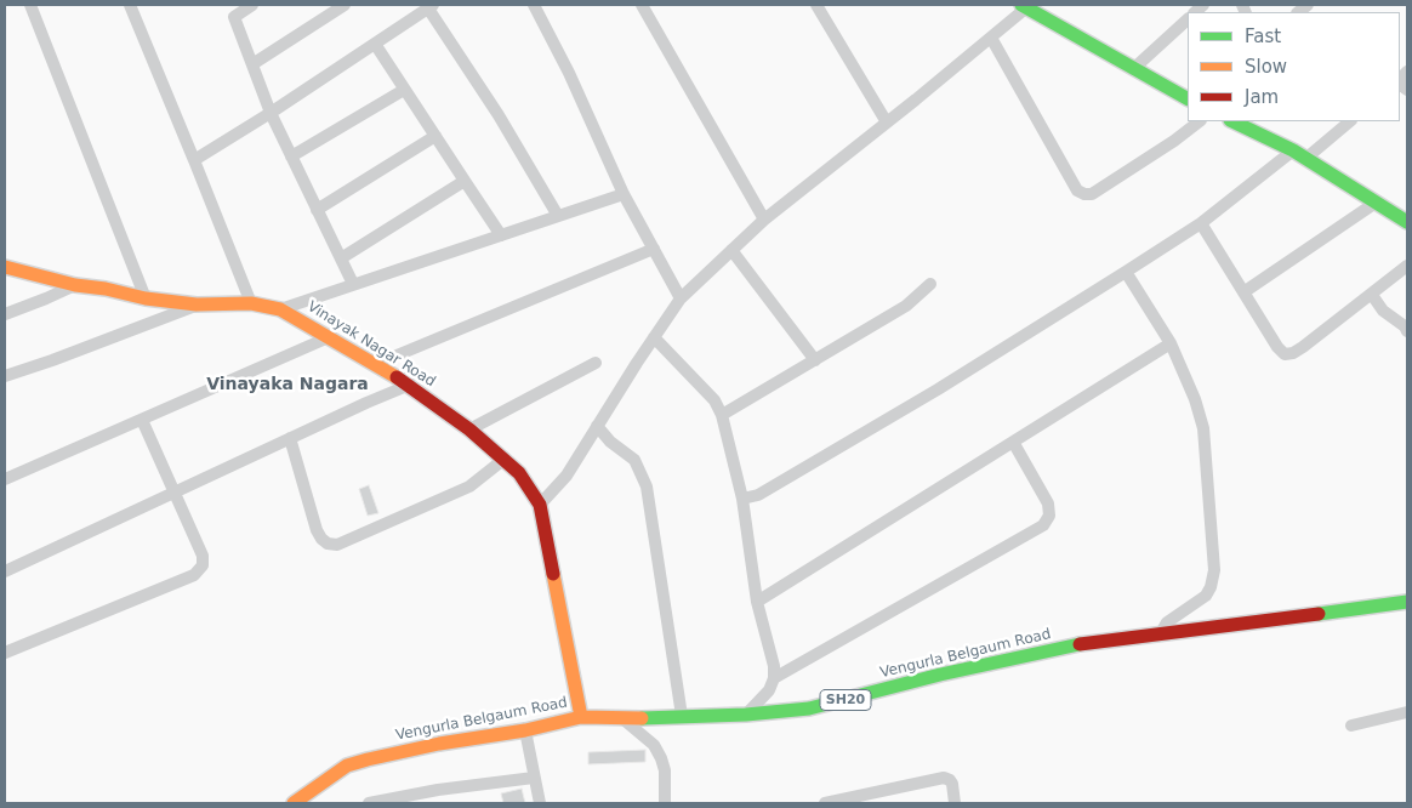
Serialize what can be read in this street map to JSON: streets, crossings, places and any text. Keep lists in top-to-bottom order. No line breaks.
{"streets":{"main road":["Vinayak Nagar Road","Vengurla Belgaum Road","SH20"]},"crossings":[["Vinayak Nagar Road","Vengurla Belgaum Road"]],"districts":["Vinayaka Nagara"],"legend":["Fast","Slow","Jam"]}
